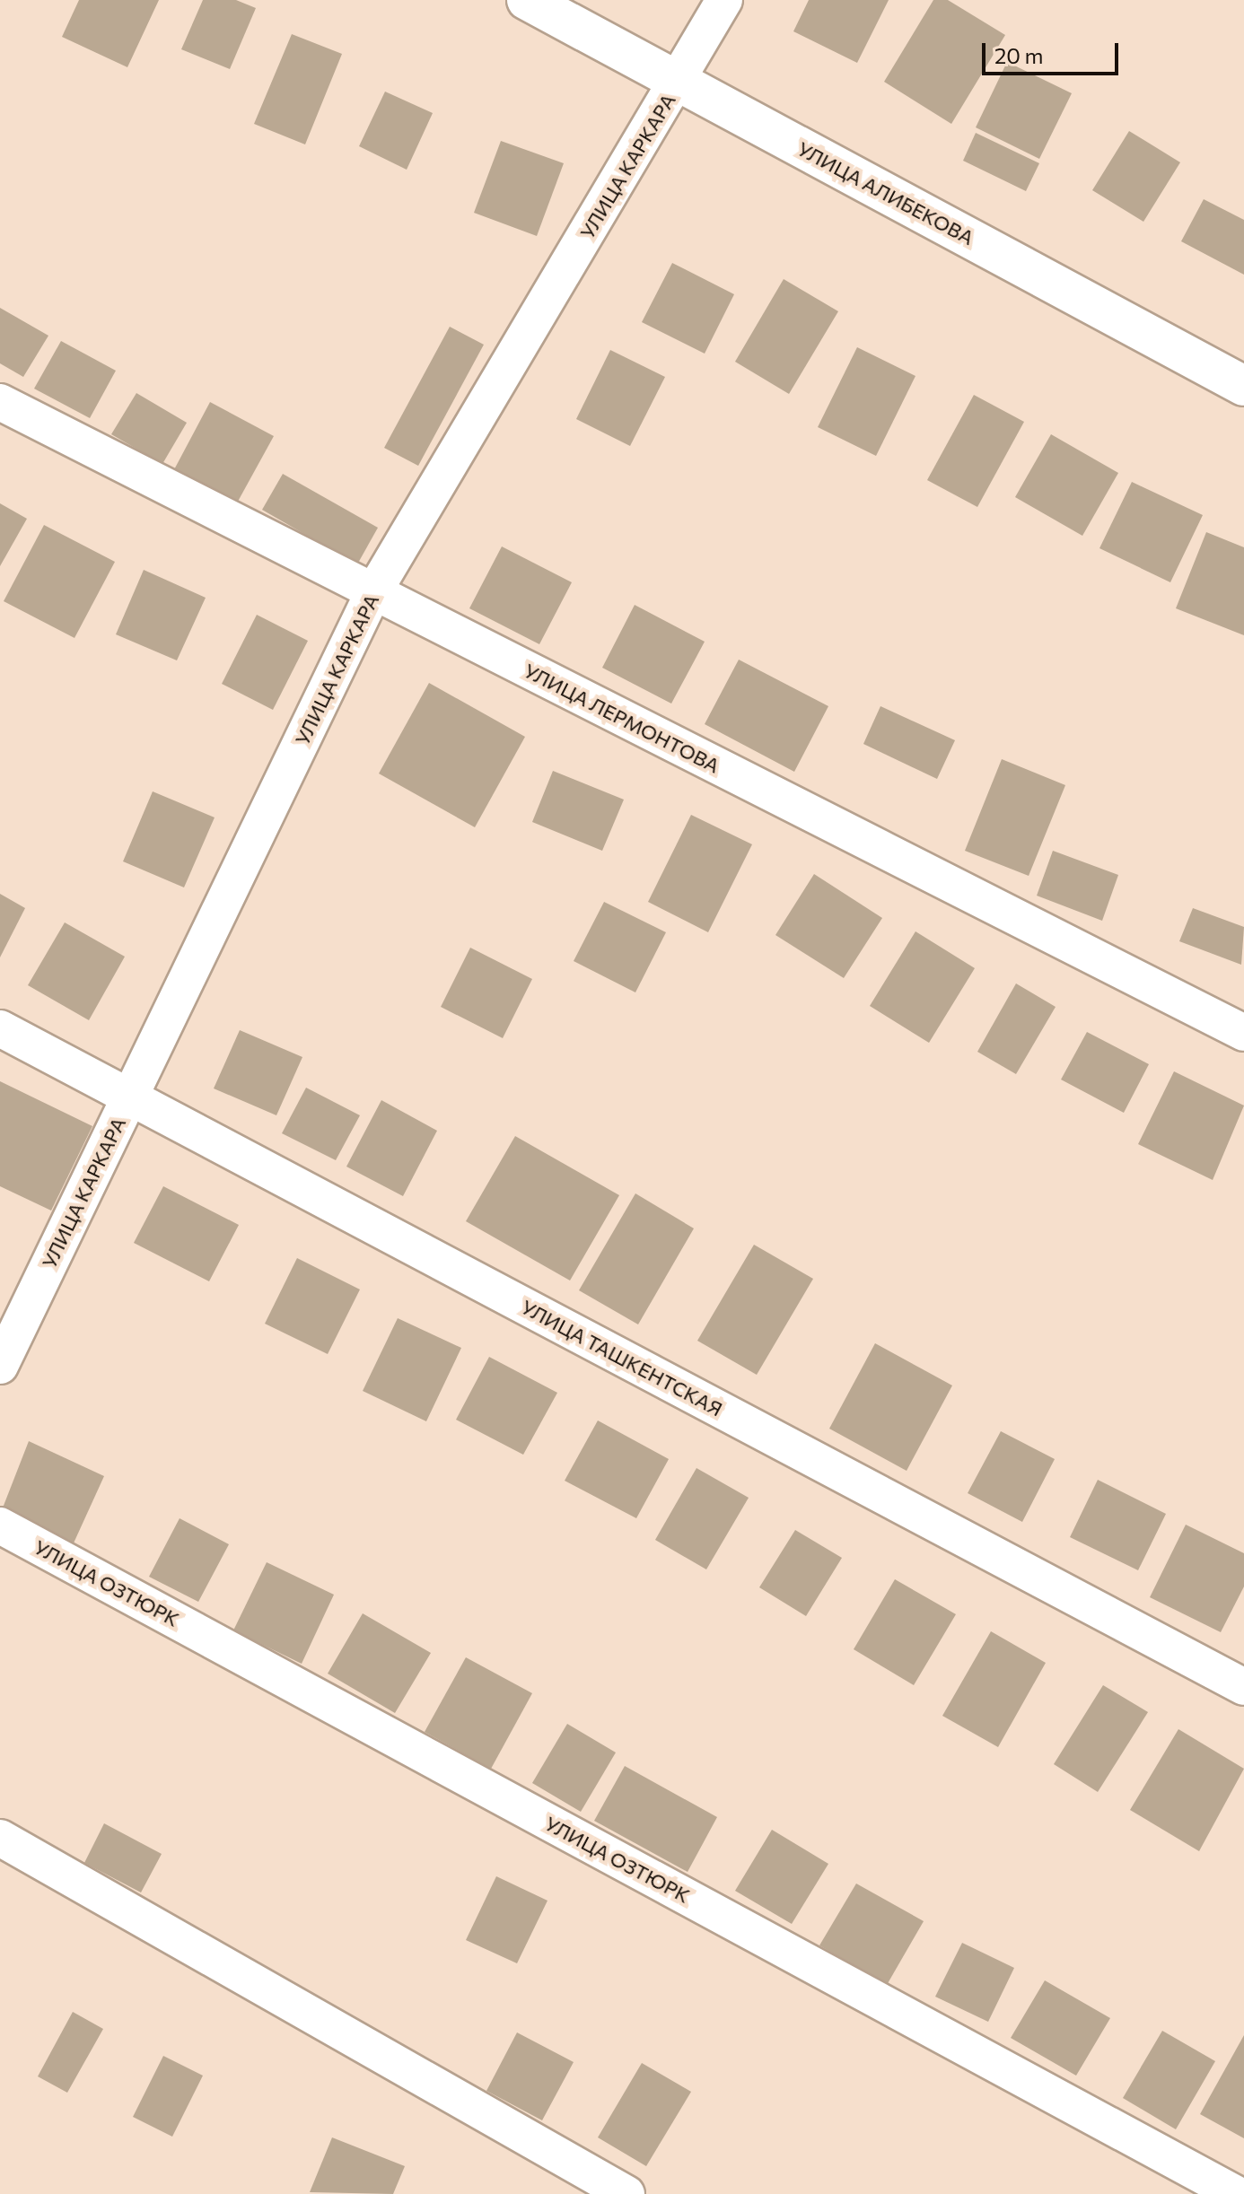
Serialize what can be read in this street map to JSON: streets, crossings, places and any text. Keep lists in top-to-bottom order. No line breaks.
{"streets":{"street":["УЛИЦА КАРКАРА","УЛИЦА АЛИБЕКОВА","УЛИЦА ЛЕРМОНТОВА","УЛИЦА ТАШКЕНТСКАЯ","УЛИЦА ОЗТЮРК"]},"crossings":[["УЛИЦА КАРКАРА","УЛИЦА АЛИБЕКОВА"],["УЛИЦА КАРКАРА","УЛИЦА ЛЕРМОНТОВА"],["УЛИЦА КАРКАРА","УЛИЦА ТАШКЕНТСКАЯ"]],"scale_bar":"20 m"}
